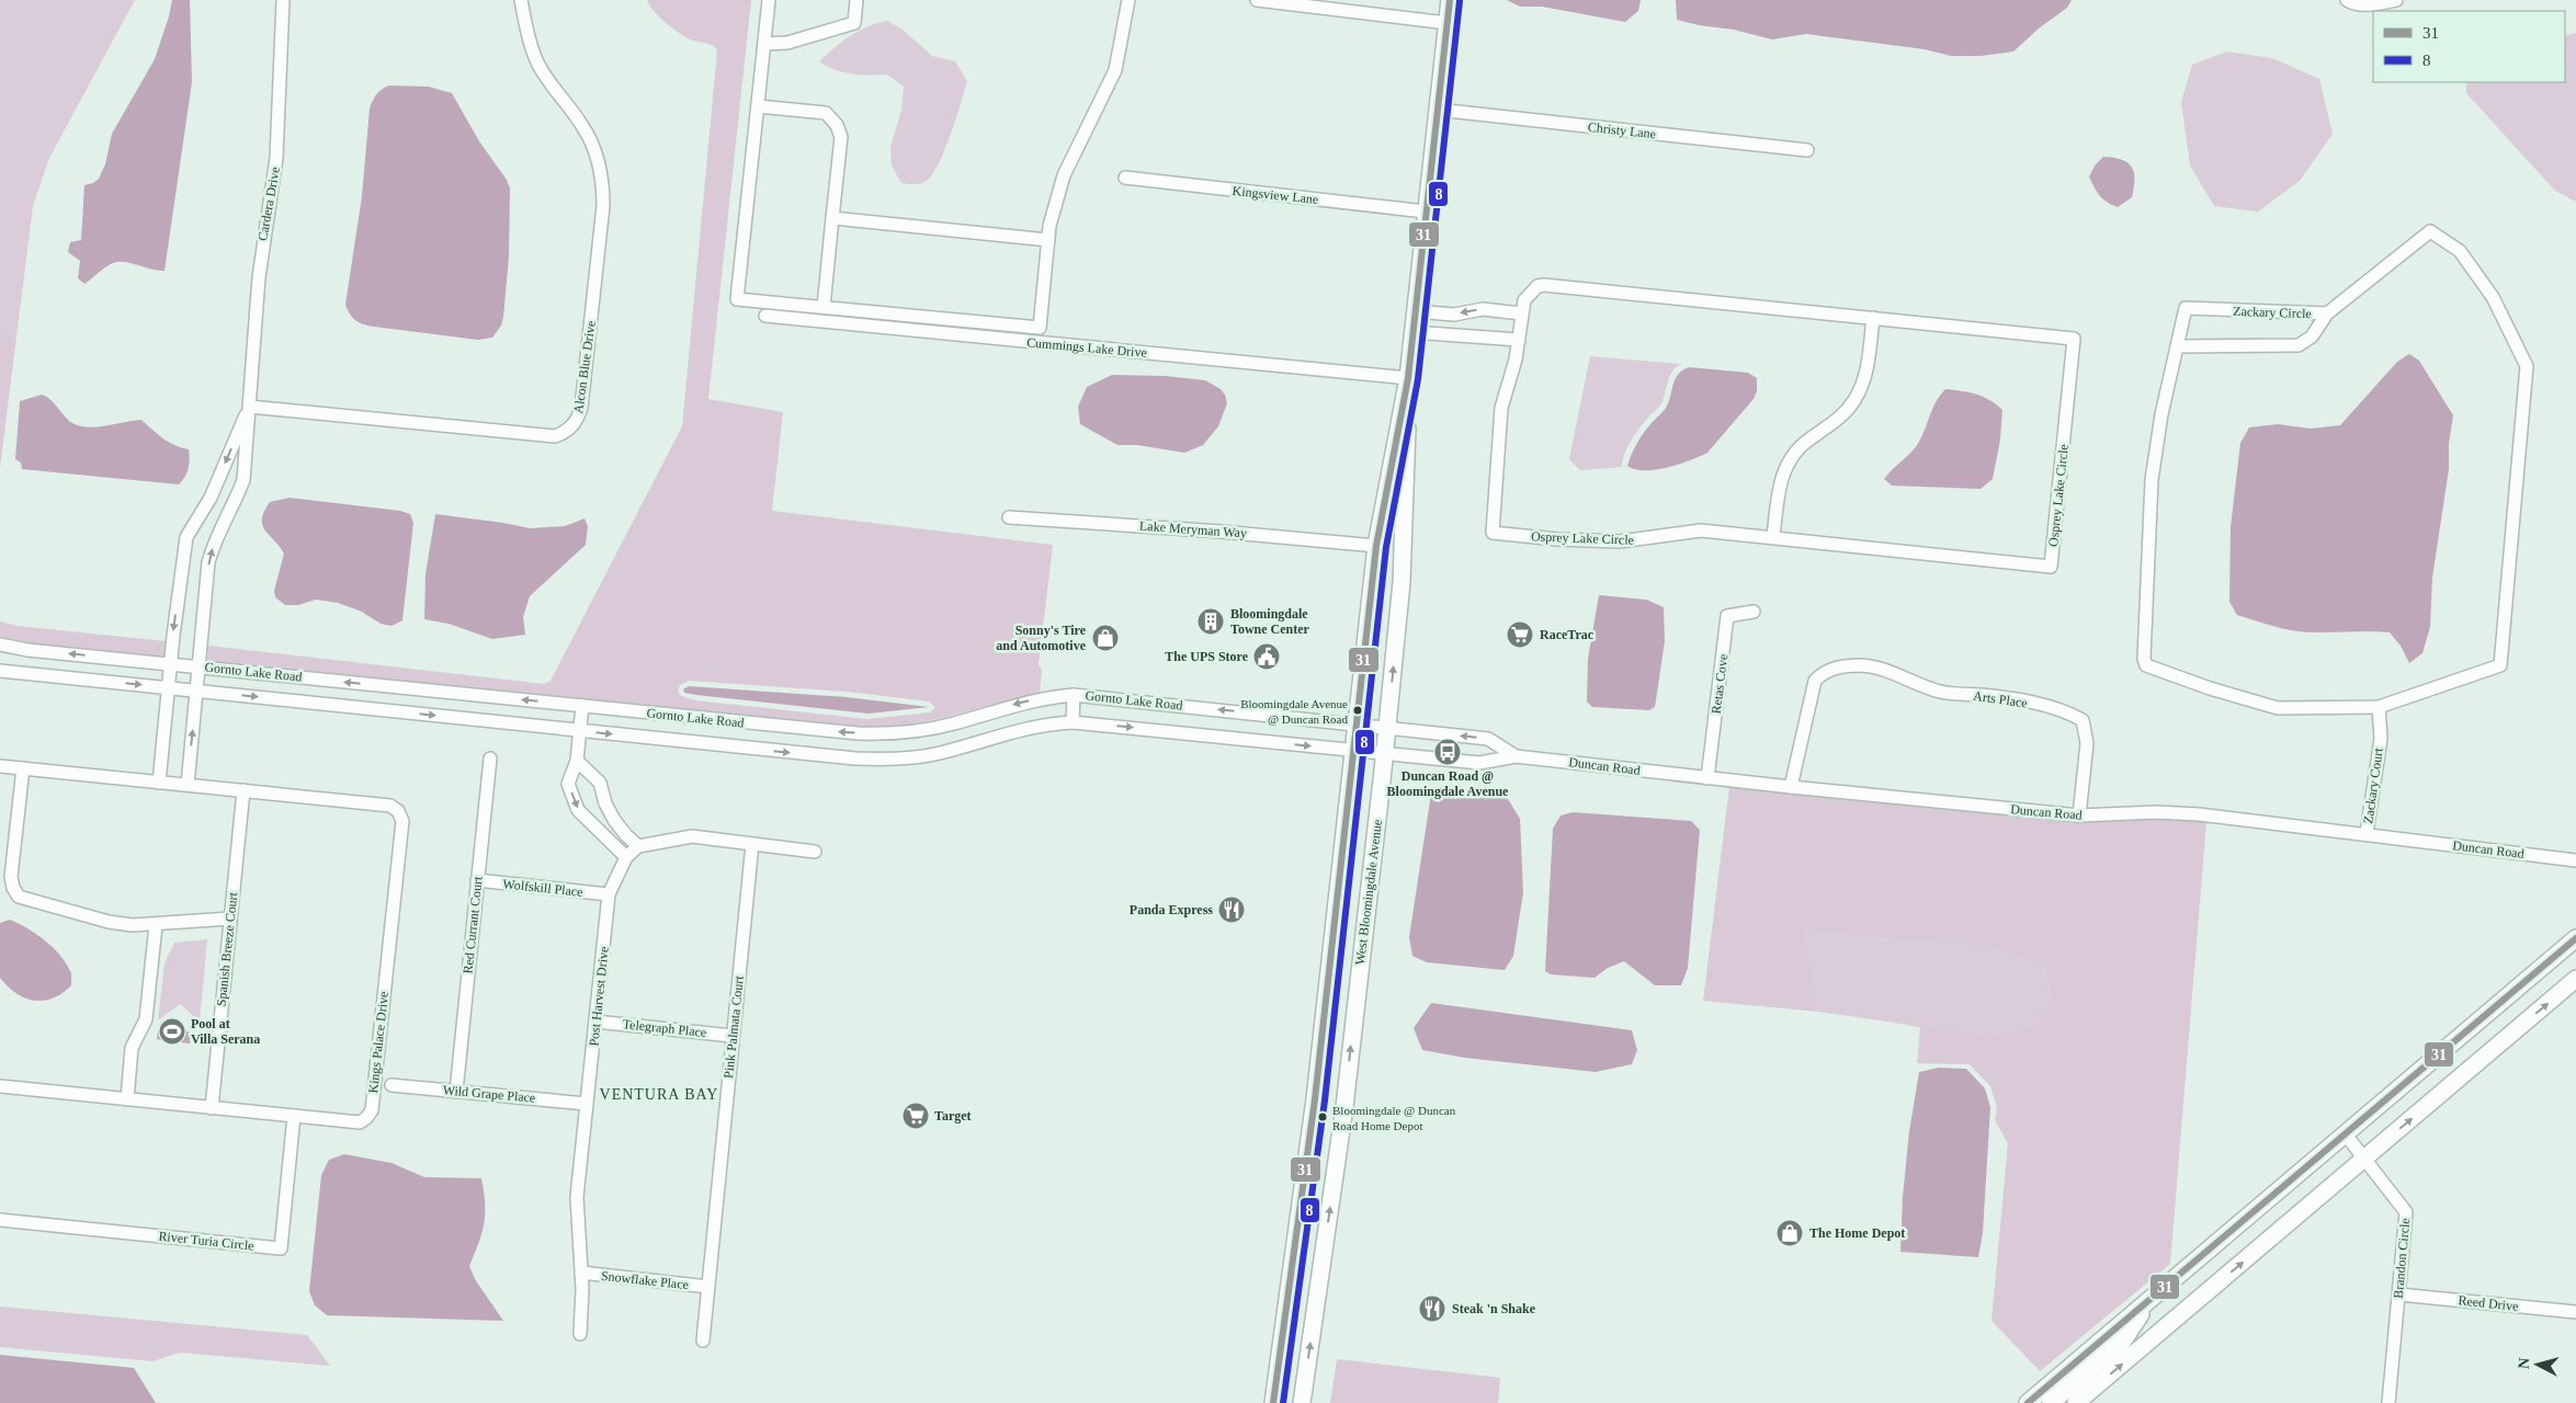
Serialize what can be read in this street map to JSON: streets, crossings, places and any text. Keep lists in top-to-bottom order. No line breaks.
{"streets":{"main road":["West Bloomingdale Avenue"],"street":["Christy Lane","Kingsview Lane","Cardera Drive","Zackary Circle","Cummings Lake Drive","Alcon Blue Drive","Osprey Lake Circle","Lake Meryman Way","Gornto Lake Road","Retas Cove","Arts Place","Duncan Road","Zackary Court","Wolfskill Place","Red Currant Court","Spanish Breeze Court","Post Harvest Drive","Pink Palmata Court","Telegraph Place","Kings Palace Drive","Wild Grape Place","River Turia Circle","Brandon Circle","Snowflake Place","Reed Drive"]},"crossings":[["Christy Lane","West Bloomingdale Avenue"],["Kingsview Lane","West Bloomingdale Avenue"],["Cardera Drive","Alcon Blue Drive"],["Cardera Drive","Gornto Lake Road"],["Zackary Circle","Zackary Court"],["Cummings Lake Drive","West Bloomingdale Avenue"],["Lake Meryman Way","West Bloomingdale Avenue"],["Gornto Lake Road","Duncan Road"],["Gornto Lake Road","West Bloomingdale Avenue"],["Retas Cove","Duncan Road"],["Arts Place","Duncan Road"],["Duncan Road","Zackary Court"],["Duncan Road","West Bloomingdale Avenue"],["Wolfskill Place","Red Currant Court"],["Wolfskill Place","Post Harvest Drive"],["Red Currant Court","Wild Grape Place"],["Spanish Breeze Court","Kings Palace Drive"],["Post Harvest Drive","Telegraph Place"],["Post Harvest Drive","Wild Grape Place"],["Post Harvest Drive","Snowflake Place"],["Pink Palmata Court","Telegraph Place"],["Pink Palmata Court","Snowflake Place"],["Kings Palace Drive","River Turia Circle"],["Brandon Circle","Reed Drive"]],"districts":["VENTURA BAY"],"places":{"building":["Bloomingdale Towne Center"],"supermarket":["RaceTrac","Target"],"shop":["Sonny's Tire and Automotive","The Home Depot"],"public building":["The UPS Store"],"other":["Bloomingdale Avenue @ Duncan Road","Bloomingdale @ Duncan Road Home Depot"],"bus stop":["Duncan Road @ Bloomingdale Avenue"],"restaurant":["Panda Express","Steak 'n Shake"],"sports":["Pool at Villa Serana"]},"lines":["transit line 31","transit line 8"],"legend":["31","8"],"north":"left"}
